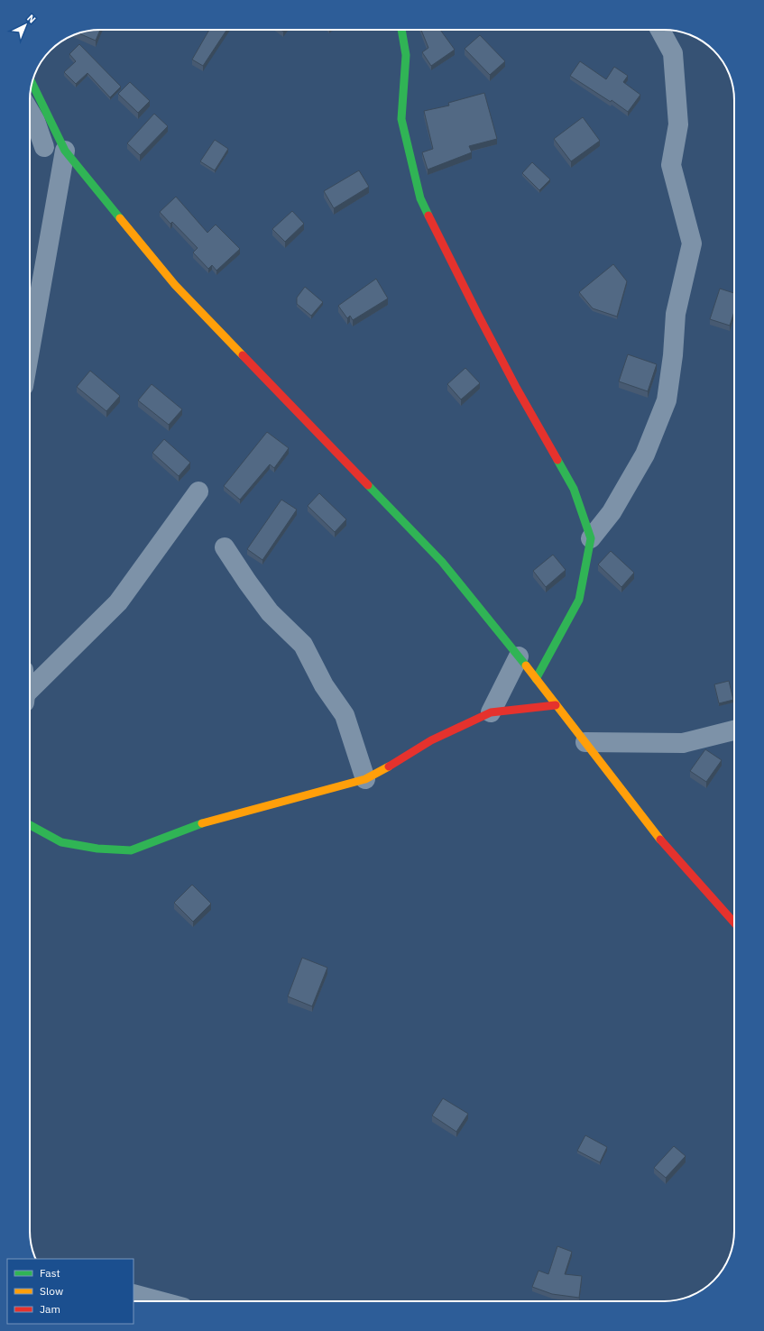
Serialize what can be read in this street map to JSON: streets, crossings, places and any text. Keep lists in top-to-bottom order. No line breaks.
{"legend":["Fast","Slow","Jam"],"north":"top right"}
